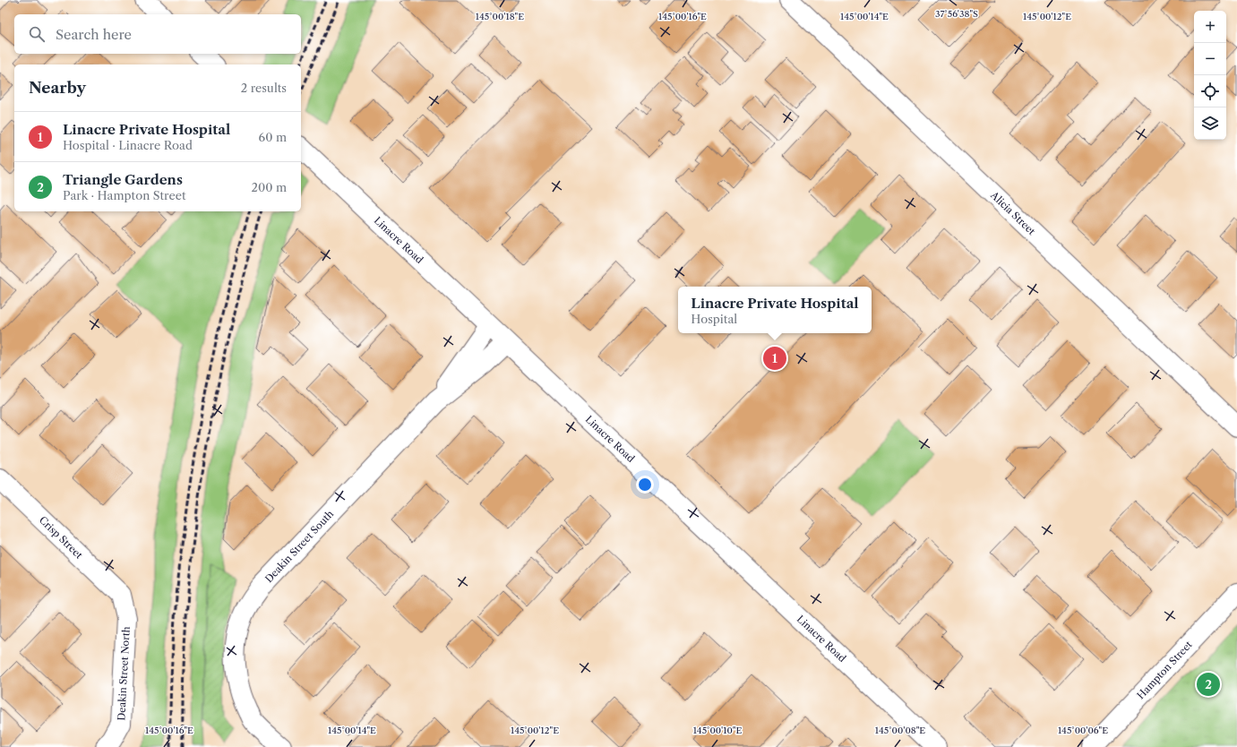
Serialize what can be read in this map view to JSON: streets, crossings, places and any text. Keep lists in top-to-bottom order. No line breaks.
{"streets":{"street":["Alicia Street","Linacre Road","Crisp Street","Deakin Street South","Hampton Street","Deakin Street North"]},"crossings":[["Linacre Road","Deakin Street South"],["Crisp Street","Deakin Street North"]],"page":{"map_buttons":["+","−"],"search":"Search here","heading":["Nearby","2 results"],"list":[{"mark":"1","name":"Linacre Private Hospital","note":"Hospital · Linacre Road","value":"60 m"},{"mark":"2","name":"Triangle Gardens","note":"Park · Hampton Street","value":"200 m"}],"popup":["Linacre Private Hospital","Hospital"],"pins":["1","2"]},"coordinates":["37°56'38\"S","145°00'18\"E","145°00'16\"E","145°00'14\"E","145°00'12\"E","145°00'10\"E","145°00'08\"E","145°00'06\"E"]}
